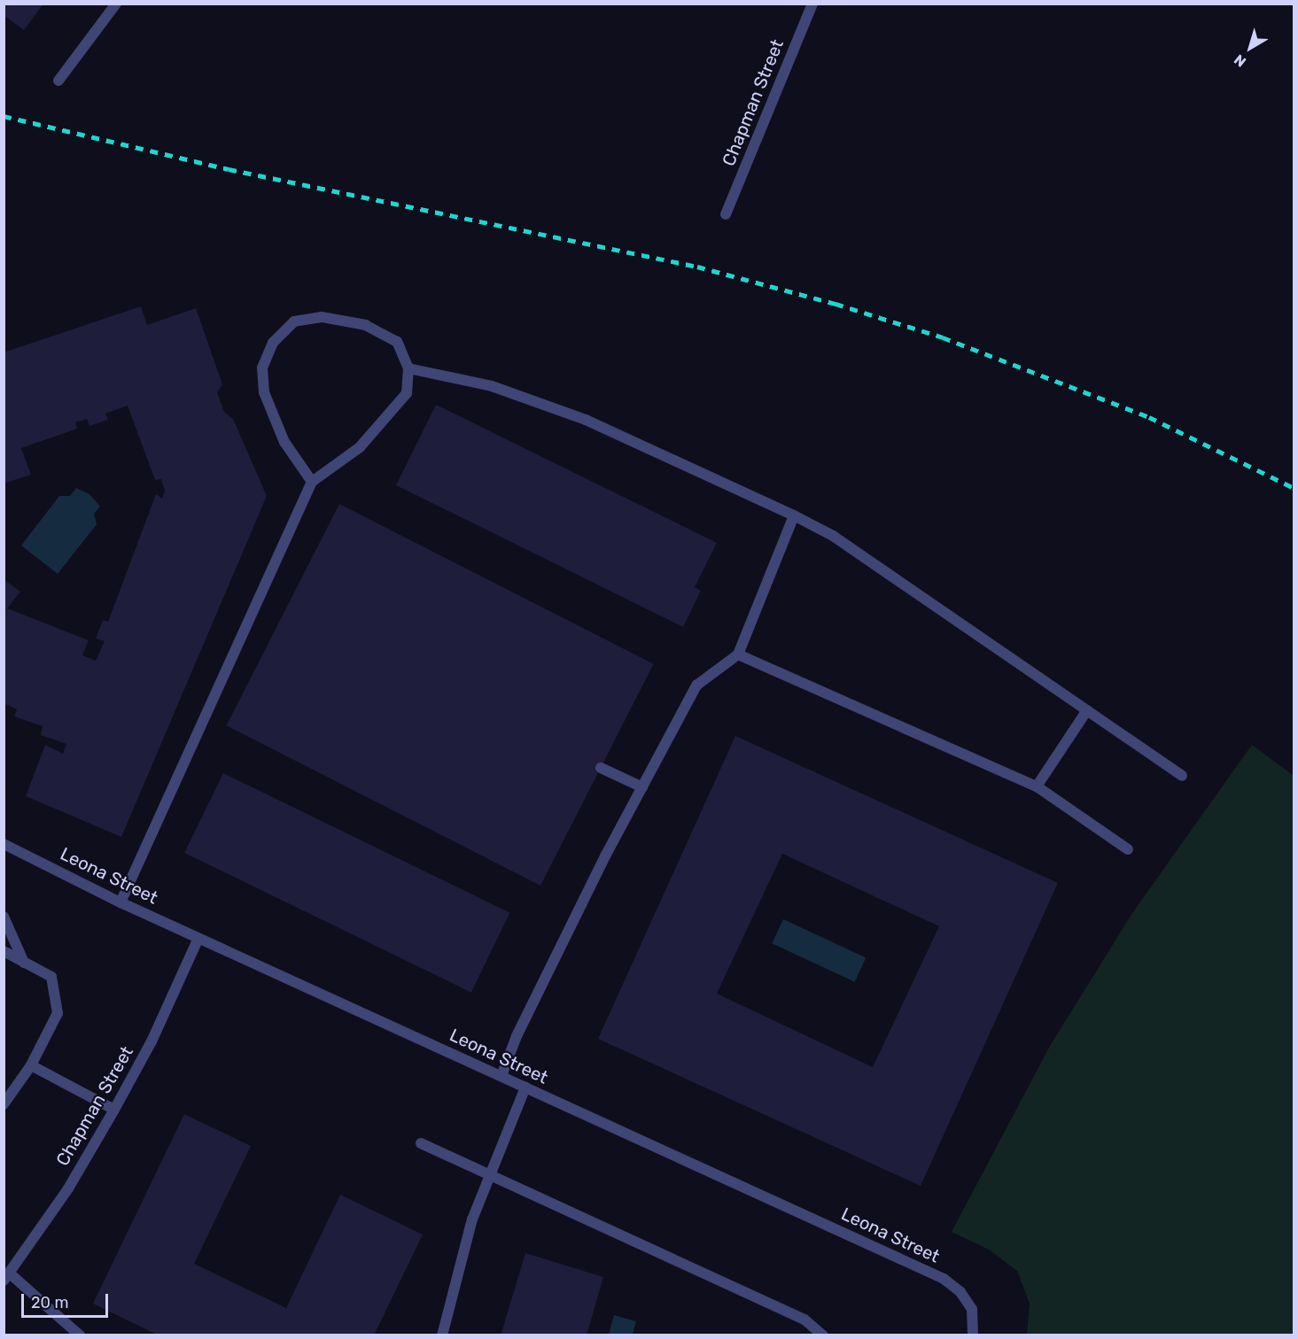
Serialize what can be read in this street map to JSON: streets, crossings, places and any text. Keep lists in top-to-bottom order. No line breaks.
{"streets":{"street":["Chapman Street","Leona Street"]},"crossings":[["Chapman Street","Leona Street"]],"scale_bar":"20 m","north":"bottom left"}
